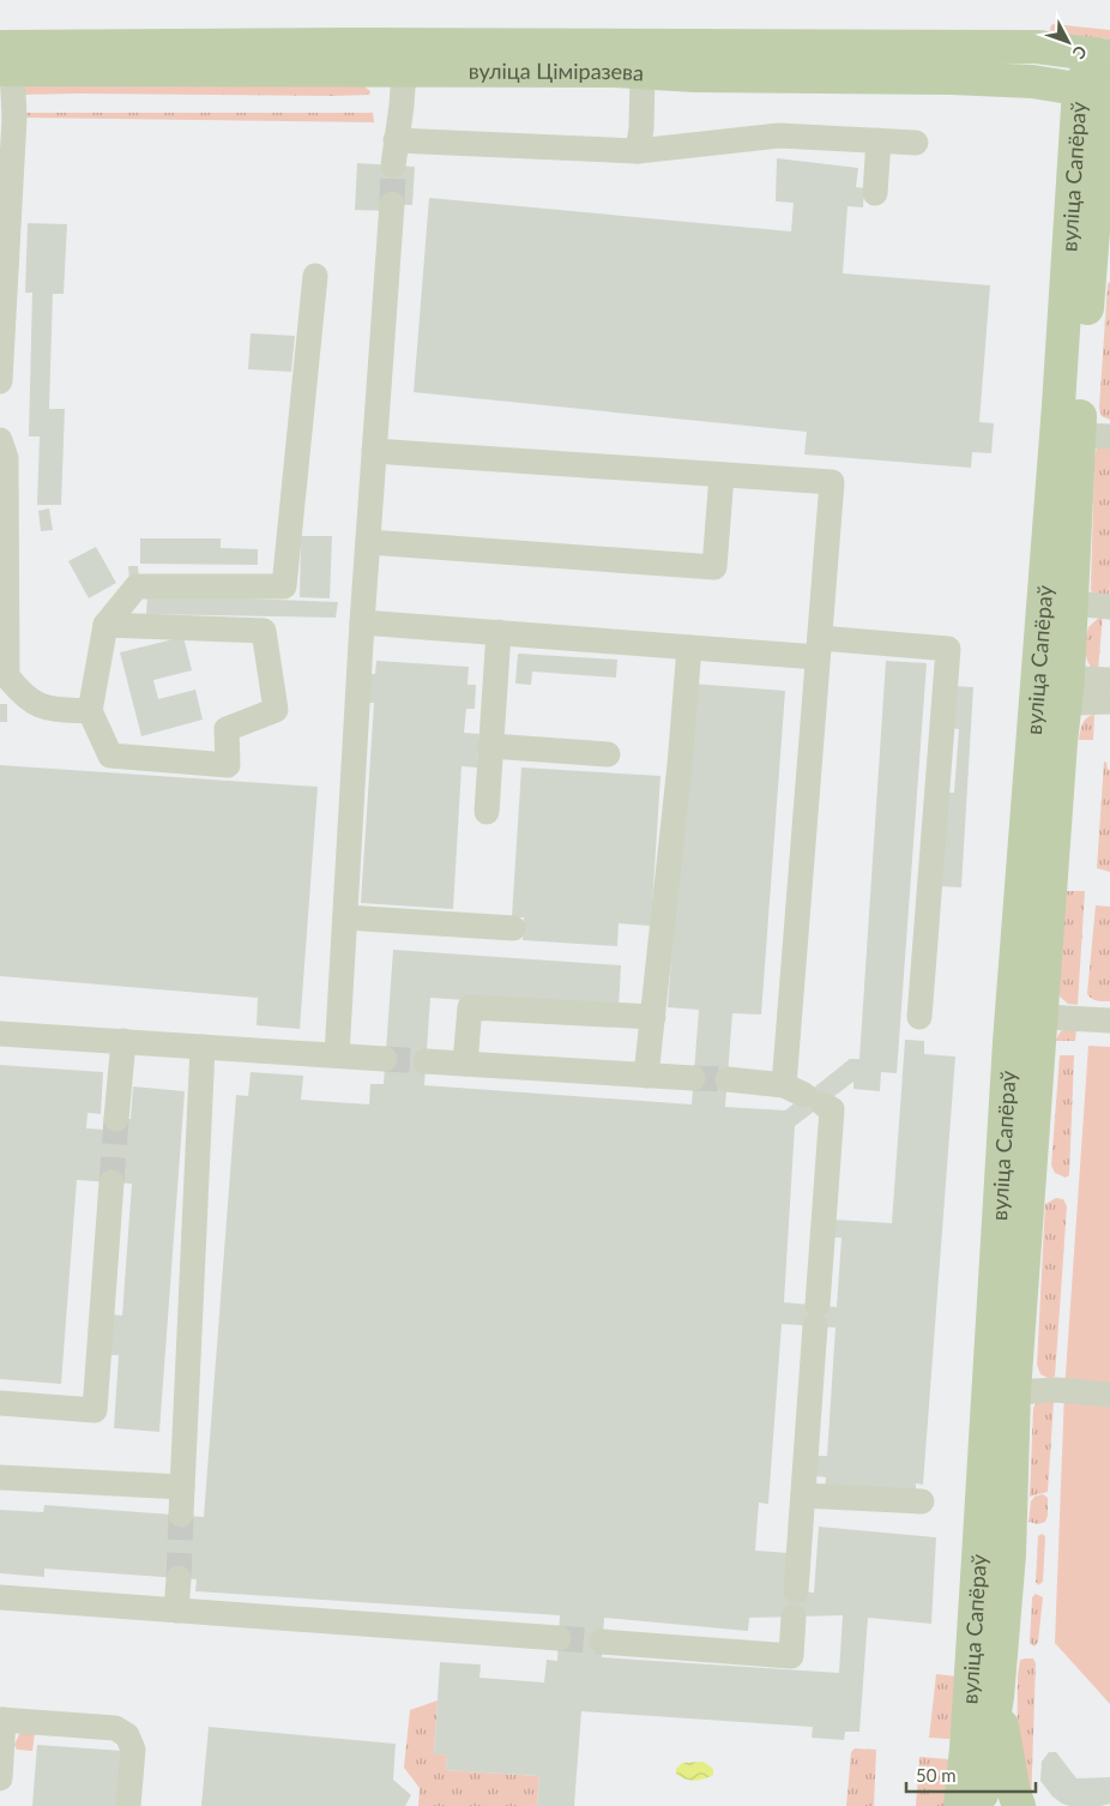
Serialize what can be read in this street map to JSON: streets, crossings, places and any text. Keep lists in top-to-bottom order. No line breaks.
{"streets":{"main road":["вуліца Ціміразева","вуліца Сапёраў"]},"crossings":[["вуліца Ціміразева","вуліца Сапёраў"]],"scale_bar":"50 m","north":"bottom right"}
